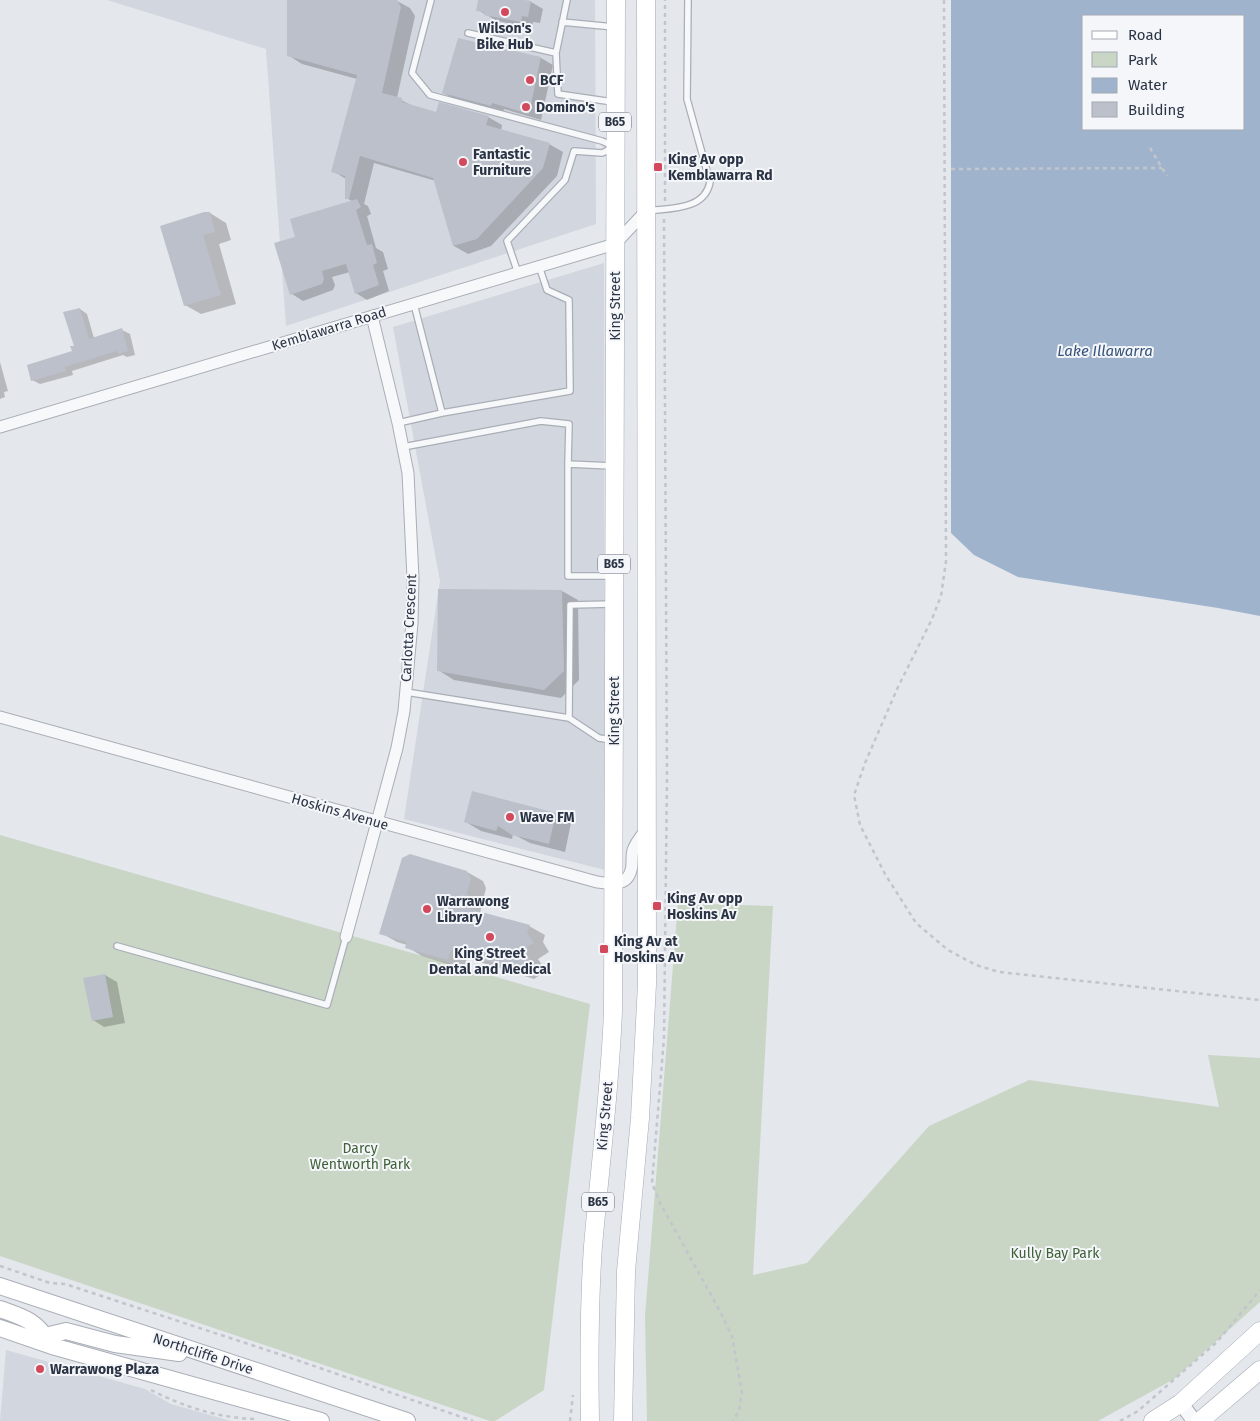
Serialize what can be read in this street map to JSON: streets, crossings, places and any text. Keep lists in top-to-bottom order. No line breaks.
{"streets":{"main road":["B65","King Street","Northcliffe Drive"],"street":["Kemblawarra Road","Carlotta Crescent","Hoskins Avenue"]},"crossings":[["King Street","Kemblawarra Road"],["King Street","Hoskins Avenue"],["Kemblawarra Road","Carlotta Crescent"],["Carlotta Crescent","Hoskins Avenue"]],"water":["Lake Illawarra"],"parks":["Darcy Wentworth Park","Kully Bay Park"],"places":{"other":["Wilson's Bike Hub","BCF","Domino's","Fantastic Furniture","Wave FM","Warrawong Library","King Street Dental and Medical","Warrawong Plaza"],"transit":["King Av opp Kemblawarra Rd","King Av opp Hoskins Av","King Av at Hoskins Av"]},"legend":["Road","Park","Water","Building"]}
